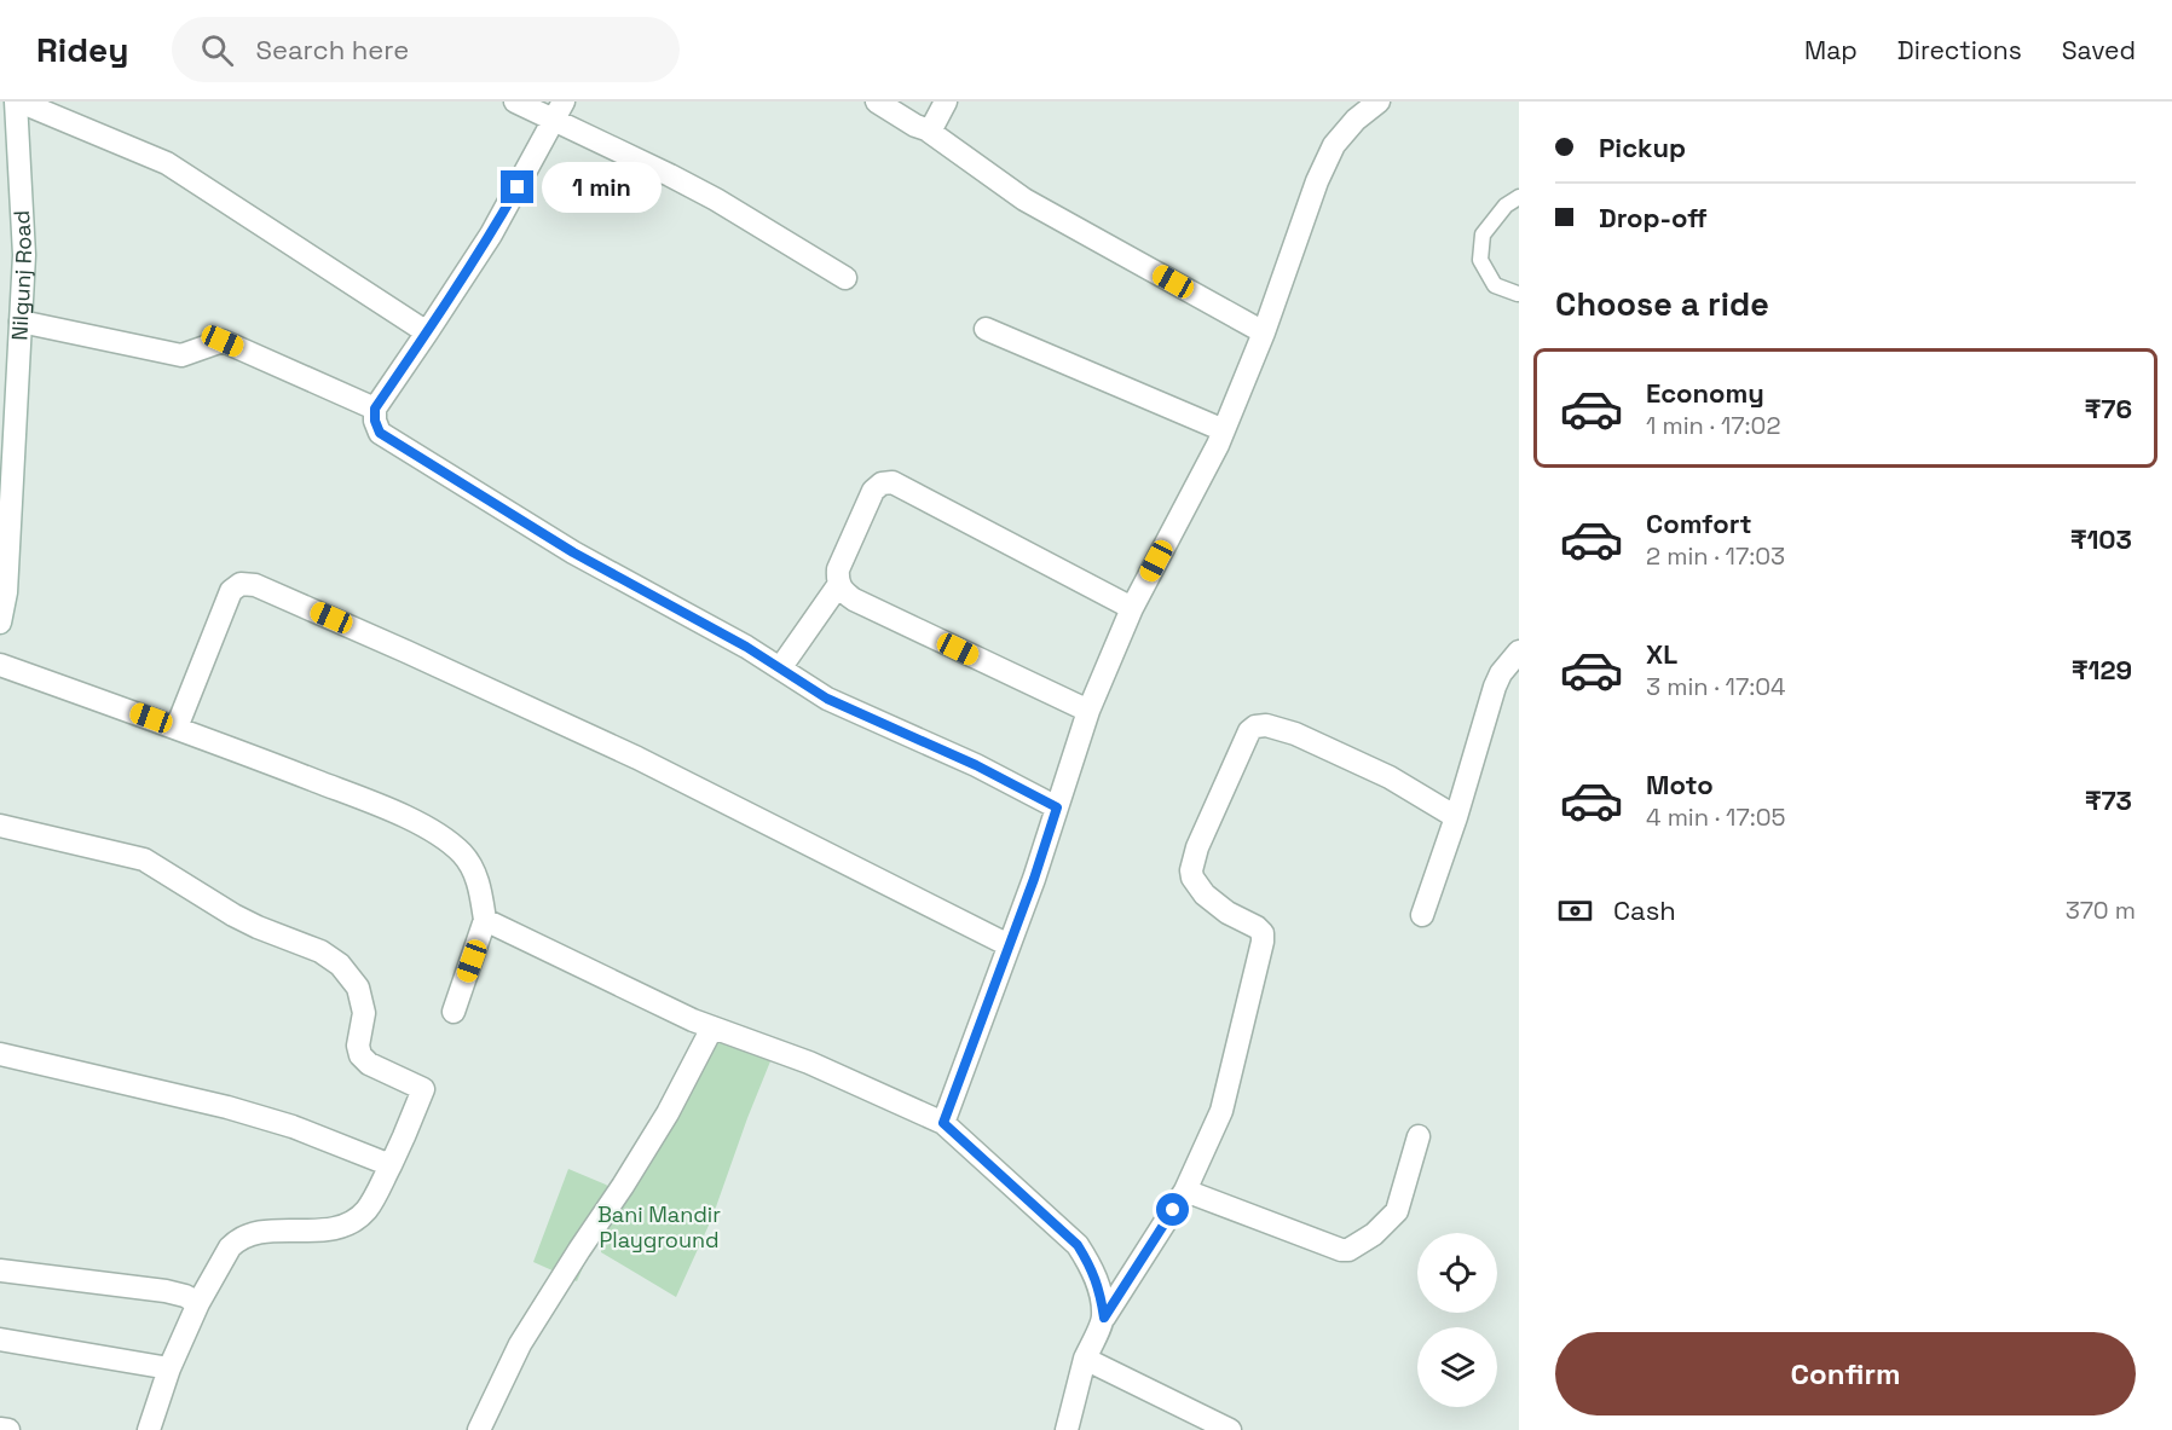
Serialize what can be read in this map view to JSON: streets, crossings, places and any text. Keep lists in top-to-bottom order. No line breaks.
{"streets":{"street":["Nilgunj Road"]},"parks":["Bani Mandir Playground"],"page":{"header":"Ridey","search":"Search here","nav":["Map","Directions","Saved"],"banner":["Pickup","Drop-off"],"bubble":"1 min","heading":"Choose a ride","list":[{"name":"Economy","note":"1 min · 17:02","value":"₹76"},{"name":"Comfort","note":"2 min · 17:03","value":"₹103"},{"name":"XL","note":"3 min · 17:04","value":"₹129"},{"name":"Moto","note":"4 min · 17:05","value":"₹73"}],"pay":["Cash","370 m"],"buttons":"Confirm"}}
